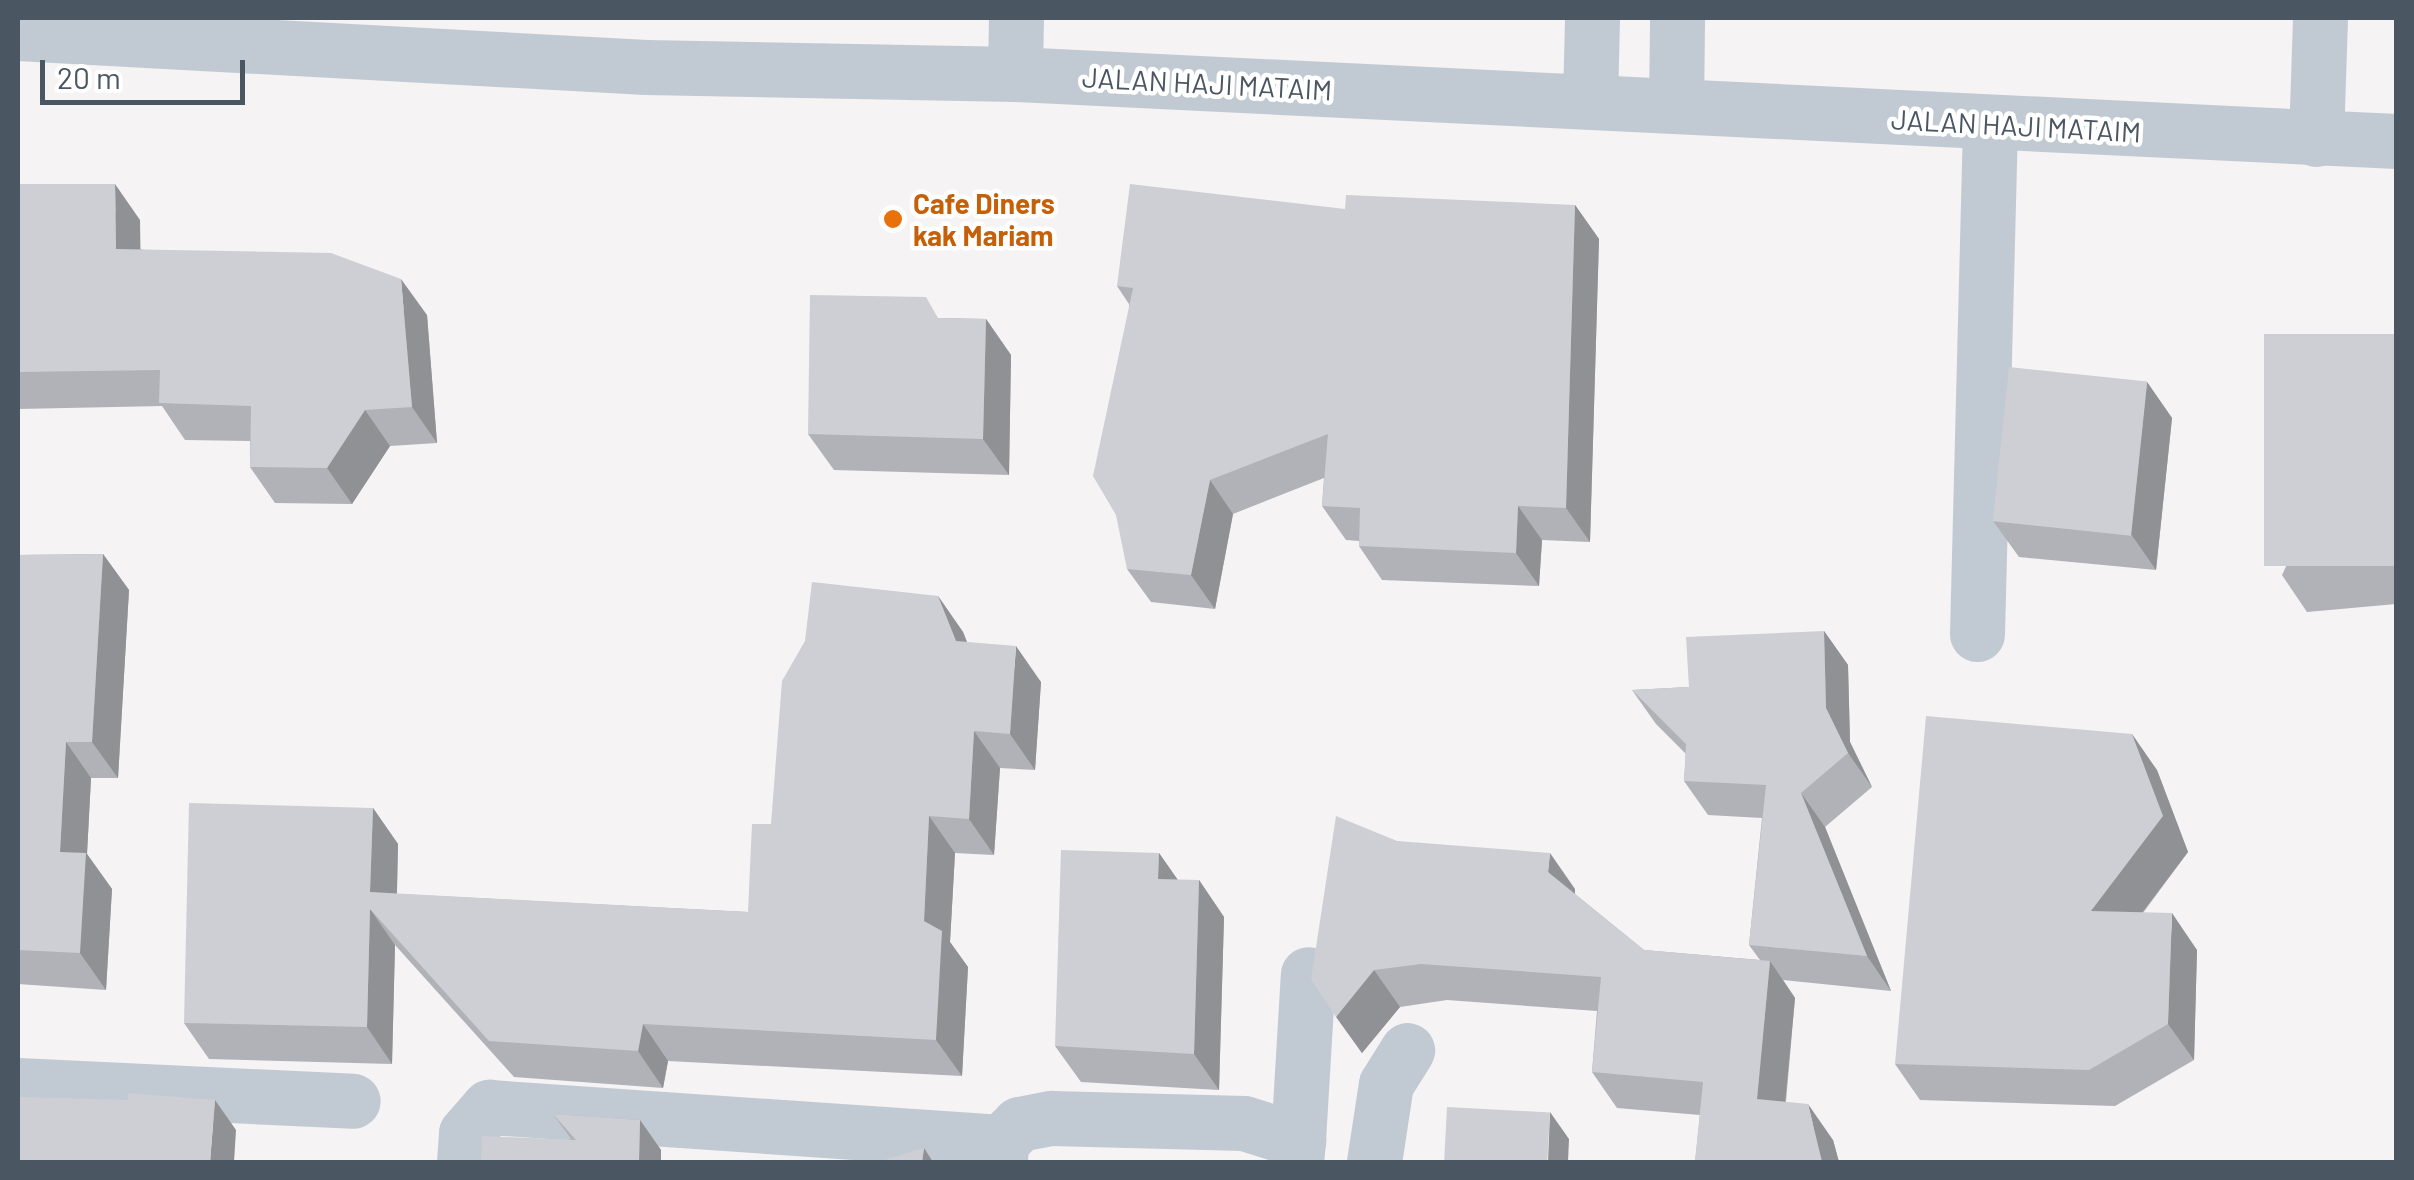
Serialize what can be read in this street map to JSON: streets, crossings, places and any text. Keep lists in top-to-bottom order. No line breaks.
{"streets":{"street":["JALAN HAJI MATAIM"]},"places":["Cafe Diners kak Mariam"],"scale_bar":"20 m"}
